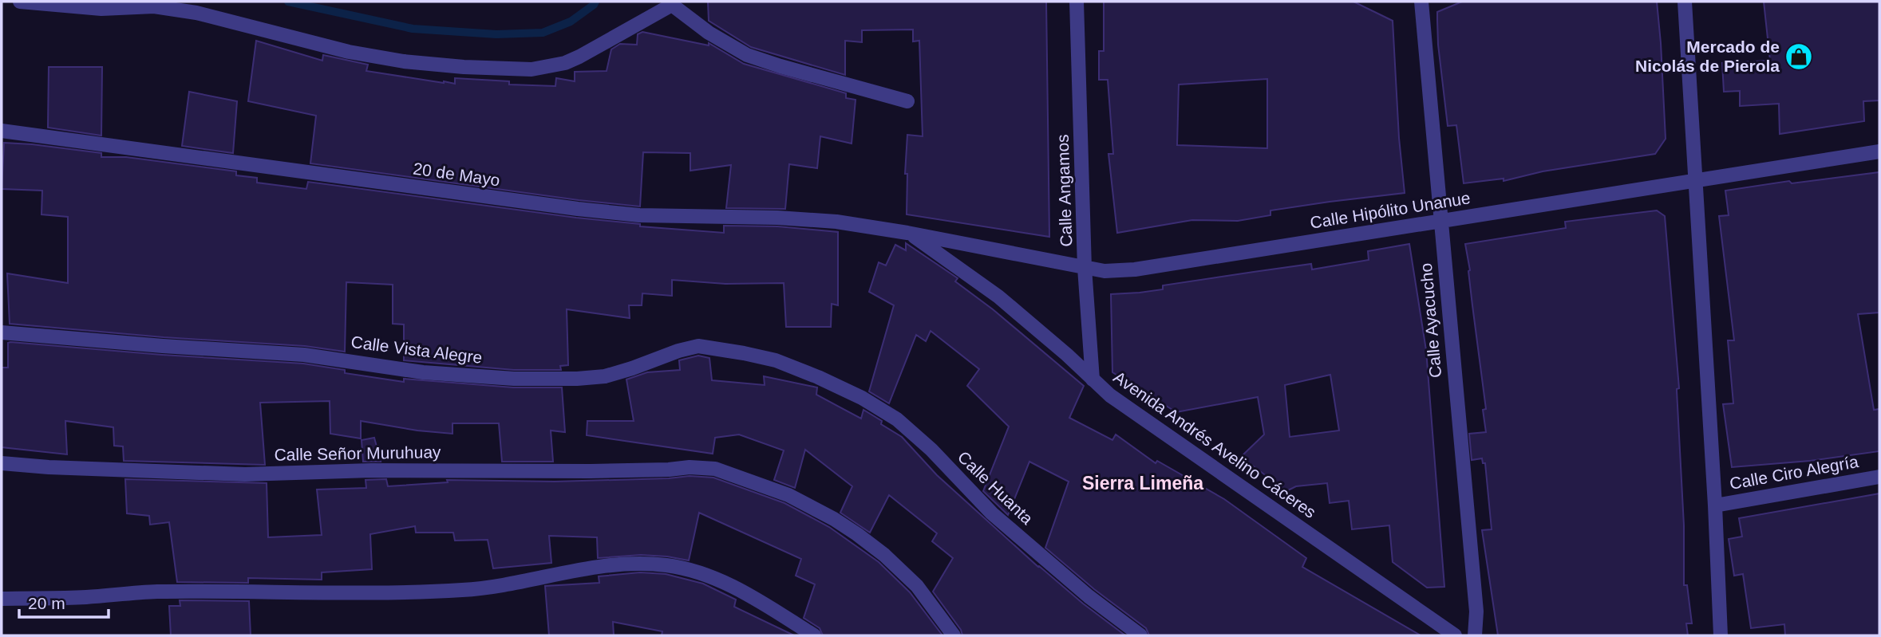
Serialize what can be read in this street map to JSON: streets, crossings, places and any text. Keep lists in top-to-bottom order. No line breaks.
{"streets":{"street":["20 de Mayo","Calle Angamos","Calle Hipólito Unanue","Calle Ayacucho","Calle Vista Alegre","Avenida Andrés Avelino Cáceres","Calle Señor Muruhuay","Calle Ciro Alegría","Calle Huanta"]},"crossings":[["20 de Mayo","Calle Hipólito Unanue"],["20 de Mayo","Avenida Andrés Avelino Cáceres"],["Calle Angamos","Calle Hipólito Unanue"],["Calle Angamos","Avenida Andrés Avelino Cáceres"],["Calle Hipólito Unanue","Calle Ayacucho"],["Calle Hipólito Unanue","Avenida Andrés Avelino Cáceres"],["Calle Vista Alegre","Calle Huanta"]],"districts":["Sierra Limeña"],"places":{"shop":["Mercado de Nicolás de Pierola"]},"scale_bar":"20 m"}
